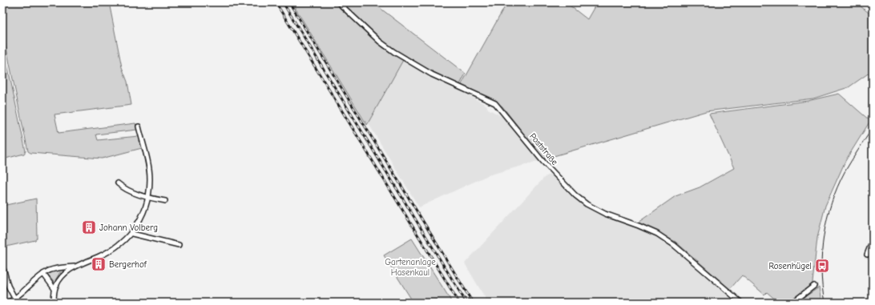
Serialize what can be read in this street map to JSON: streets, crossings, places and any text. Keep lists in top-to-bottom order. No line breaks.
{"streets":{"street":["Poststraße"]},"parks":["Gartenanlage Hasenkaul"],"places":{"building":["Johann Volberg","Bergerhof"],"bus stop":["Rosenhügel"]}}
